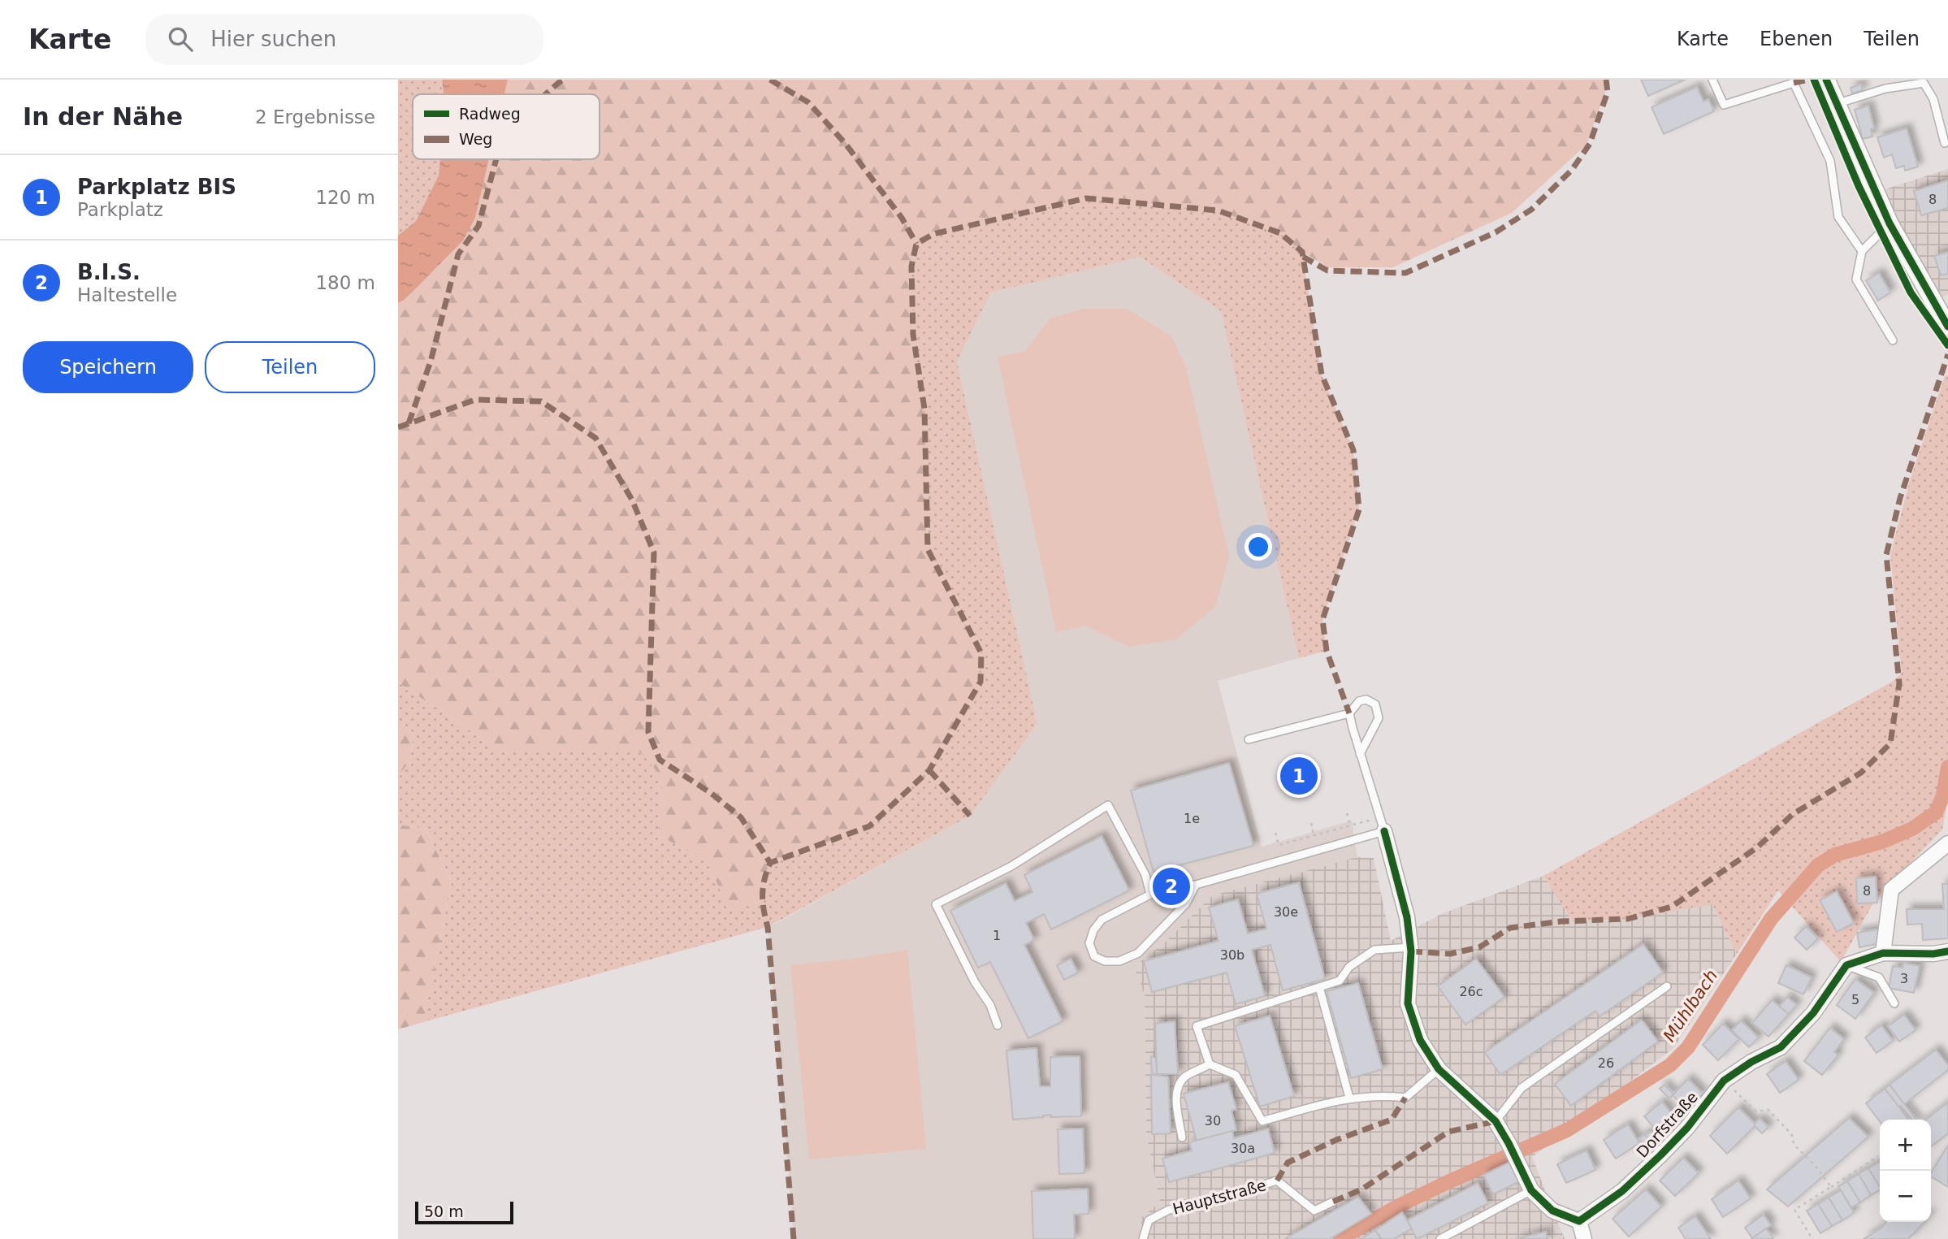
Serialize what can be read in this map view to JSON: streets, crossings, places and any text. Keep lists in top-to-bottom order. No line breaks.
{"streets":{"street":["Dorfstraße"],"lane":["Hauptstraße"]},"water":["Mühlbach"],"house_numbers":["8","1e","8","30e","1","30b","3","26c","5","26","30","30a"],"legend":["Radweg","Weg"],"scale_bar":"50 m","page":{"header":"Karte","search":"Hier suchen","nav":["Karte","Ebenen","Teilen"],"heading":["In der Nähe","2 Ergebnisse"],"list":[{"mark":"1","name":"Parkplatz BIS","note":"Parkplatz","value":"120 m"},{"mark":"2","name":"B.I.S.","note":"Haltestelle","value":"180 m"}],"buttons":["Speichern","Teilen"],"pins":["1","2"],"map_buttons":["+","−"],"scale":"50 m"}}
